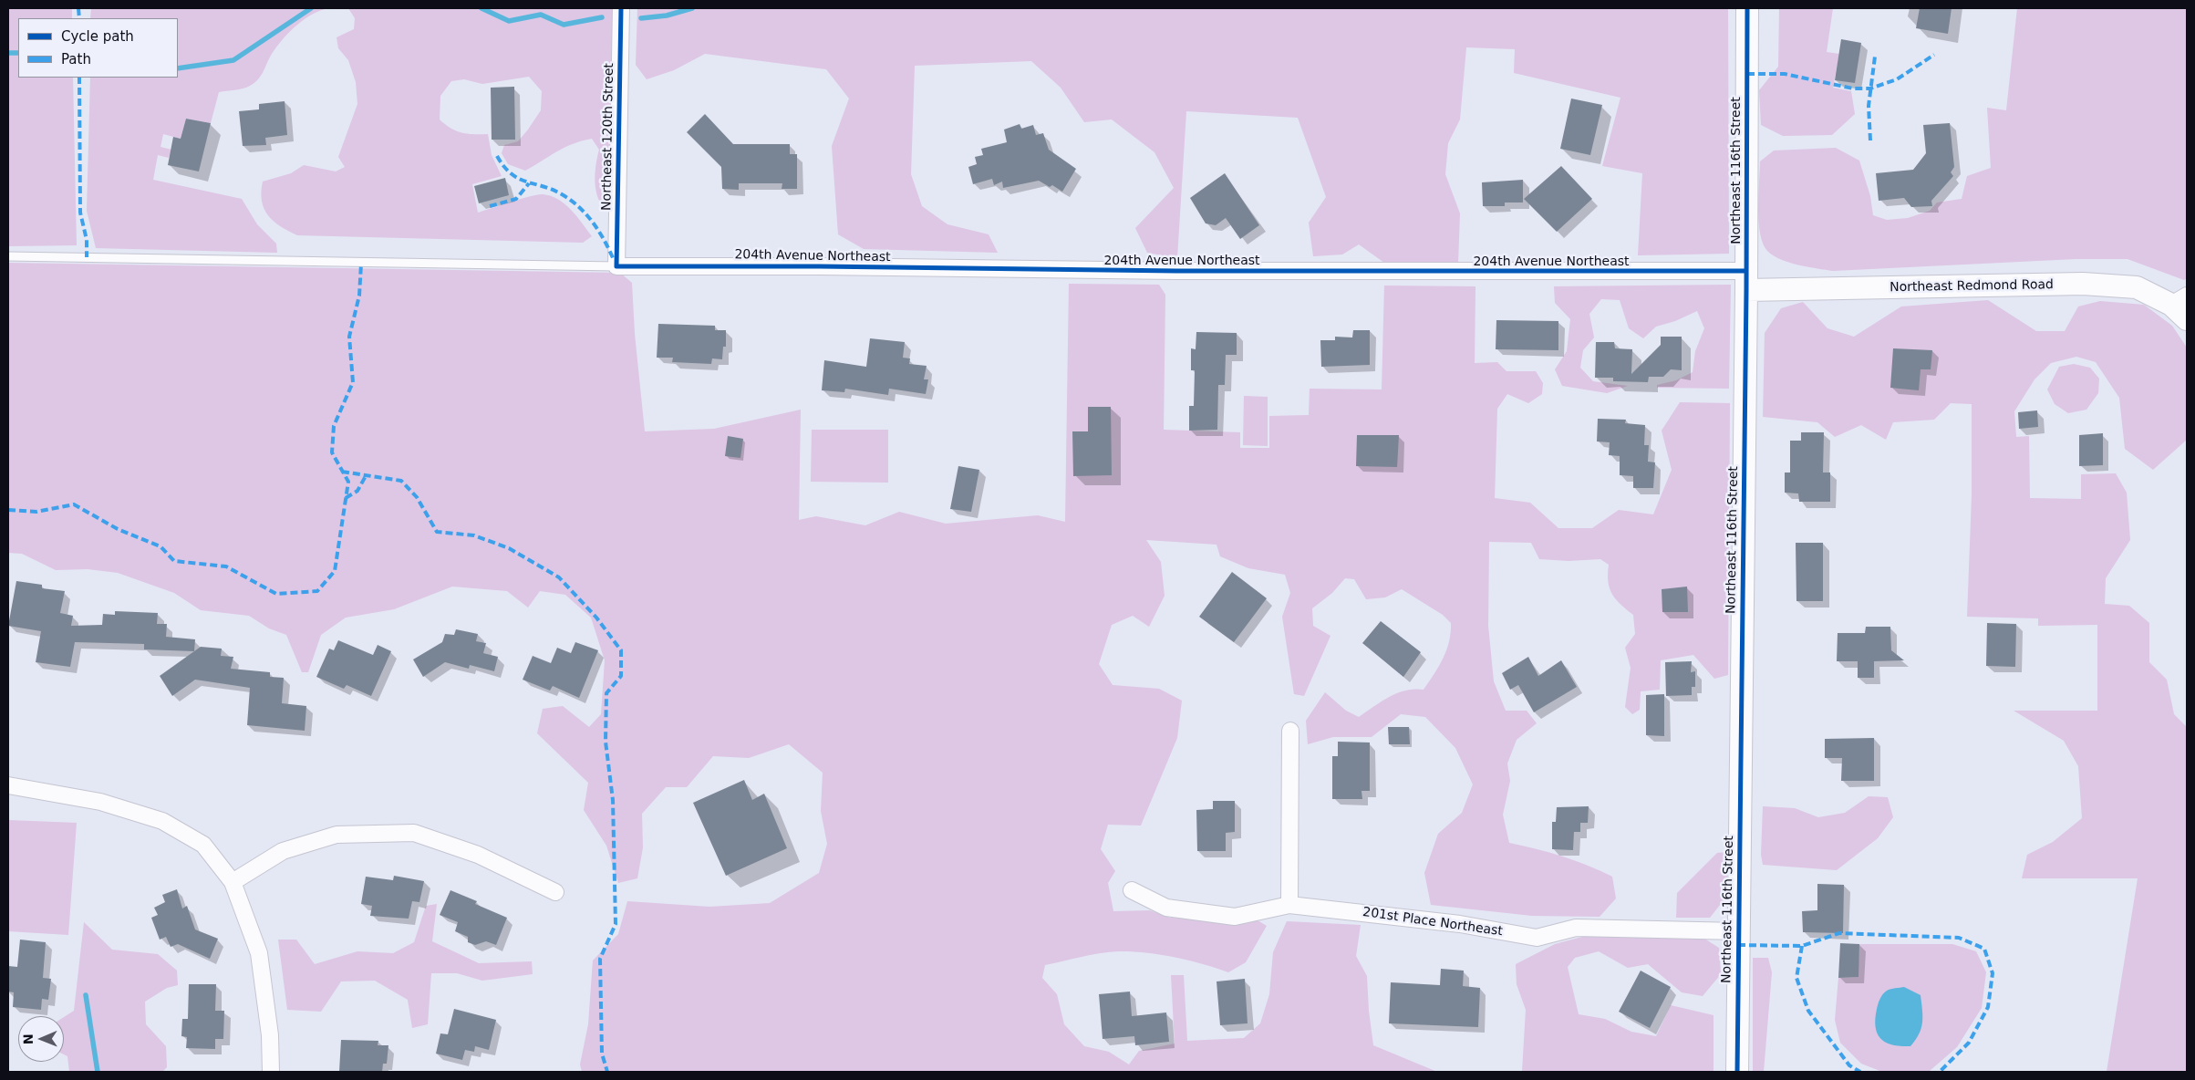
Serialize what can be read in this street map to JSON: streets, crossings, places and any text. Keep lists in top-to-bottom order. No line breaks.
{"streets":{"street":["Northeast 120th Street","Northeast 116th Street","204th Avenue Northeast","Northeast Redmond Road","201st Place Northeast"]},"crossings":[["Northeast 120th Street","204th Avenue Northeast"],["Northeast 116th Street","204th Avenue Northeast"],["Northeast 116th Street","Northeast Redmond Road"],["Northeast 116th Street","201st Place Northeast"],["204th Avenue Northeast","Northeast Redmond Road"]],"legend":["Cycle path","Path"],"north":"left"}
